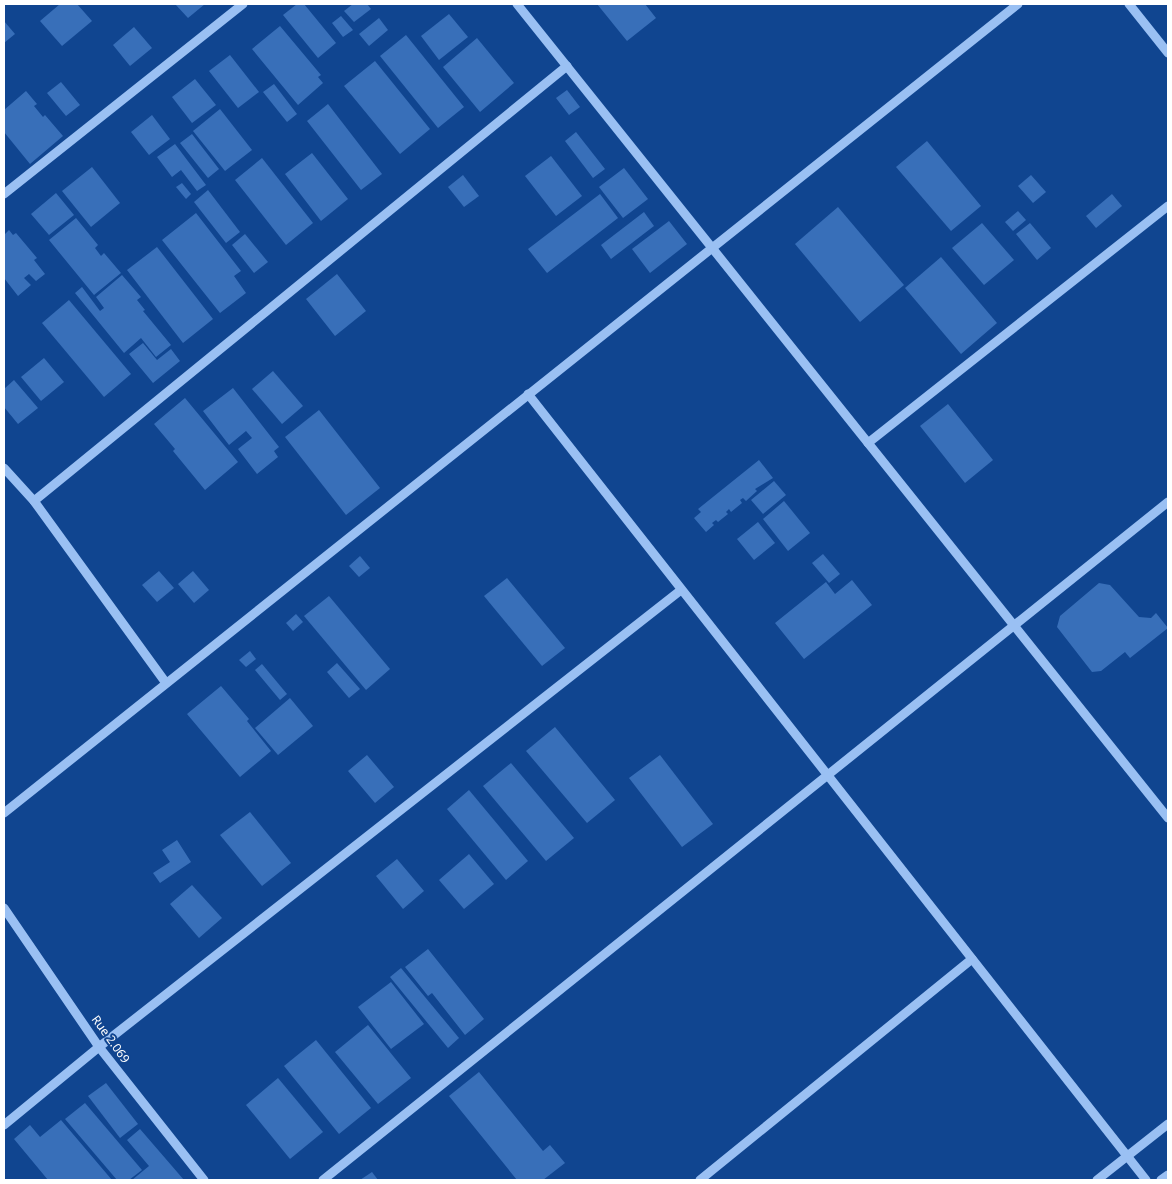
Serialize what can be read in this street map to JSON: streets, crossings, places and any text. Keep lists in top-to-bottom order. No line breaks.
{"streets":{"street":["Rue 2.069"]}}
